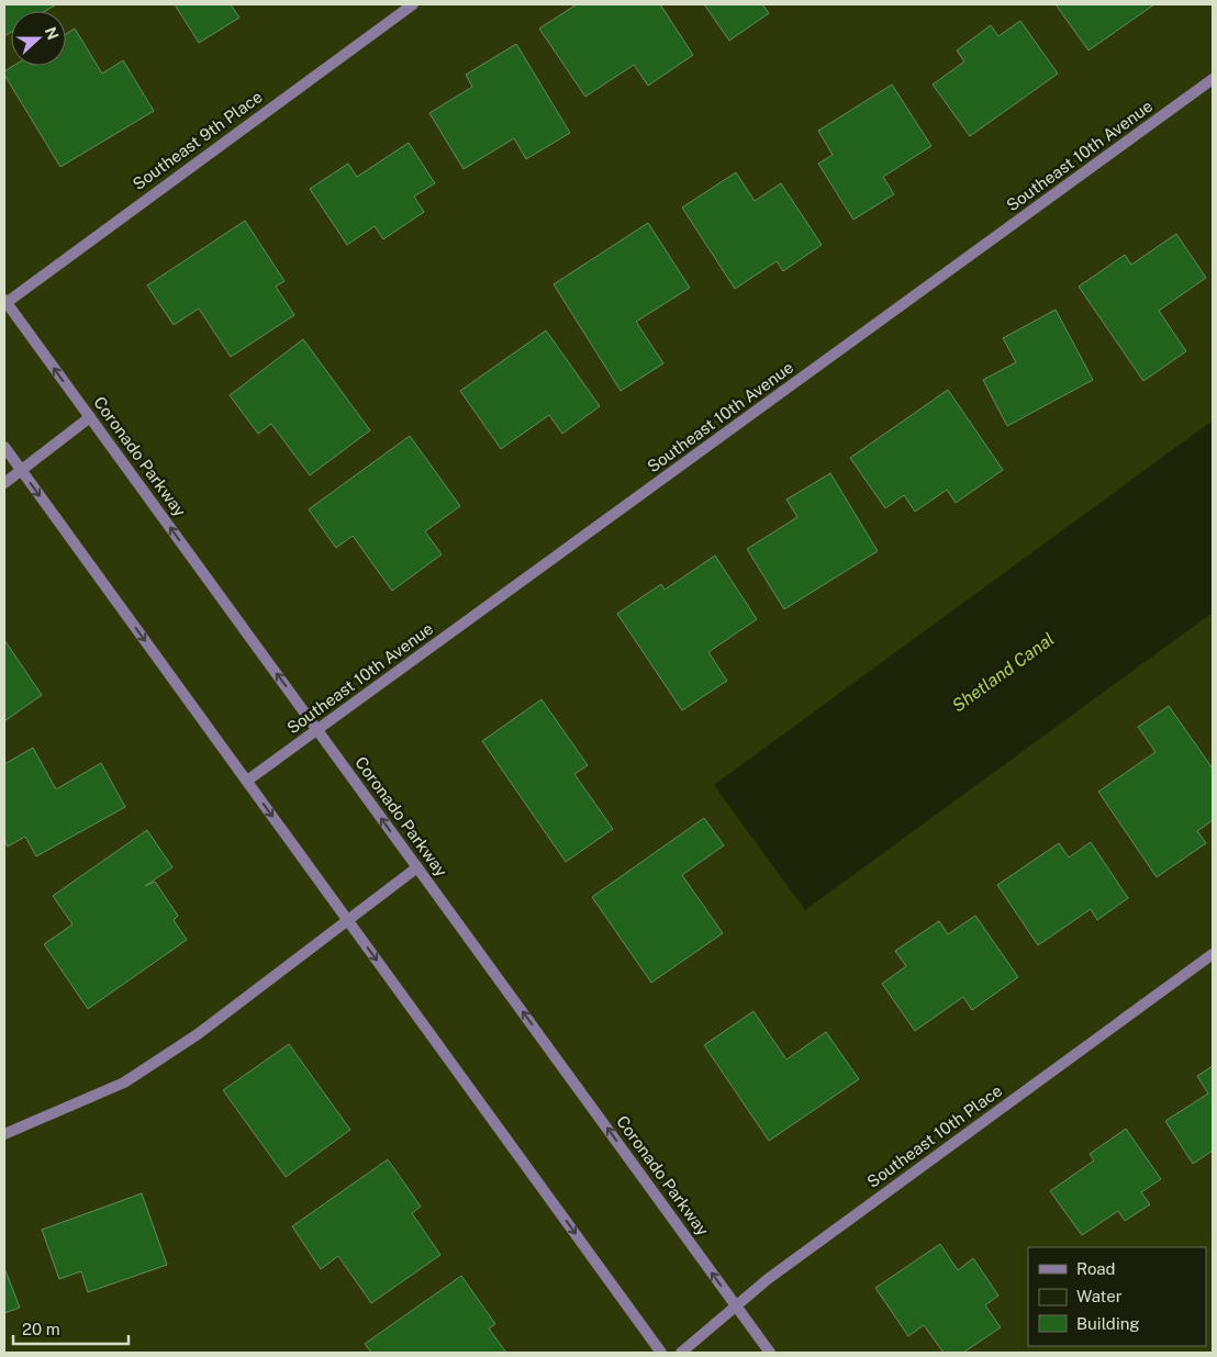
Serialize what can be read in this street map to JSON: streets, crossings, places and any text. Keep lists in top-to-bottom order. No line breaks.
{"streets":{"street":["Southeast 9th Place","Southeast 10th Avenue","Coronado Parkway","Southeast 10th Place"]},"crossings":[["Southeast 9th Place","Coronado Parkway"],["Southeast 10th Avenue","Coronado Parkway"],["Coronado Parkway","Southeast 10th Place"]],"water":["Shetland Canal"],"legend":["Road","Water","Building"],"scale_bar":"20 m","north":"right"}
